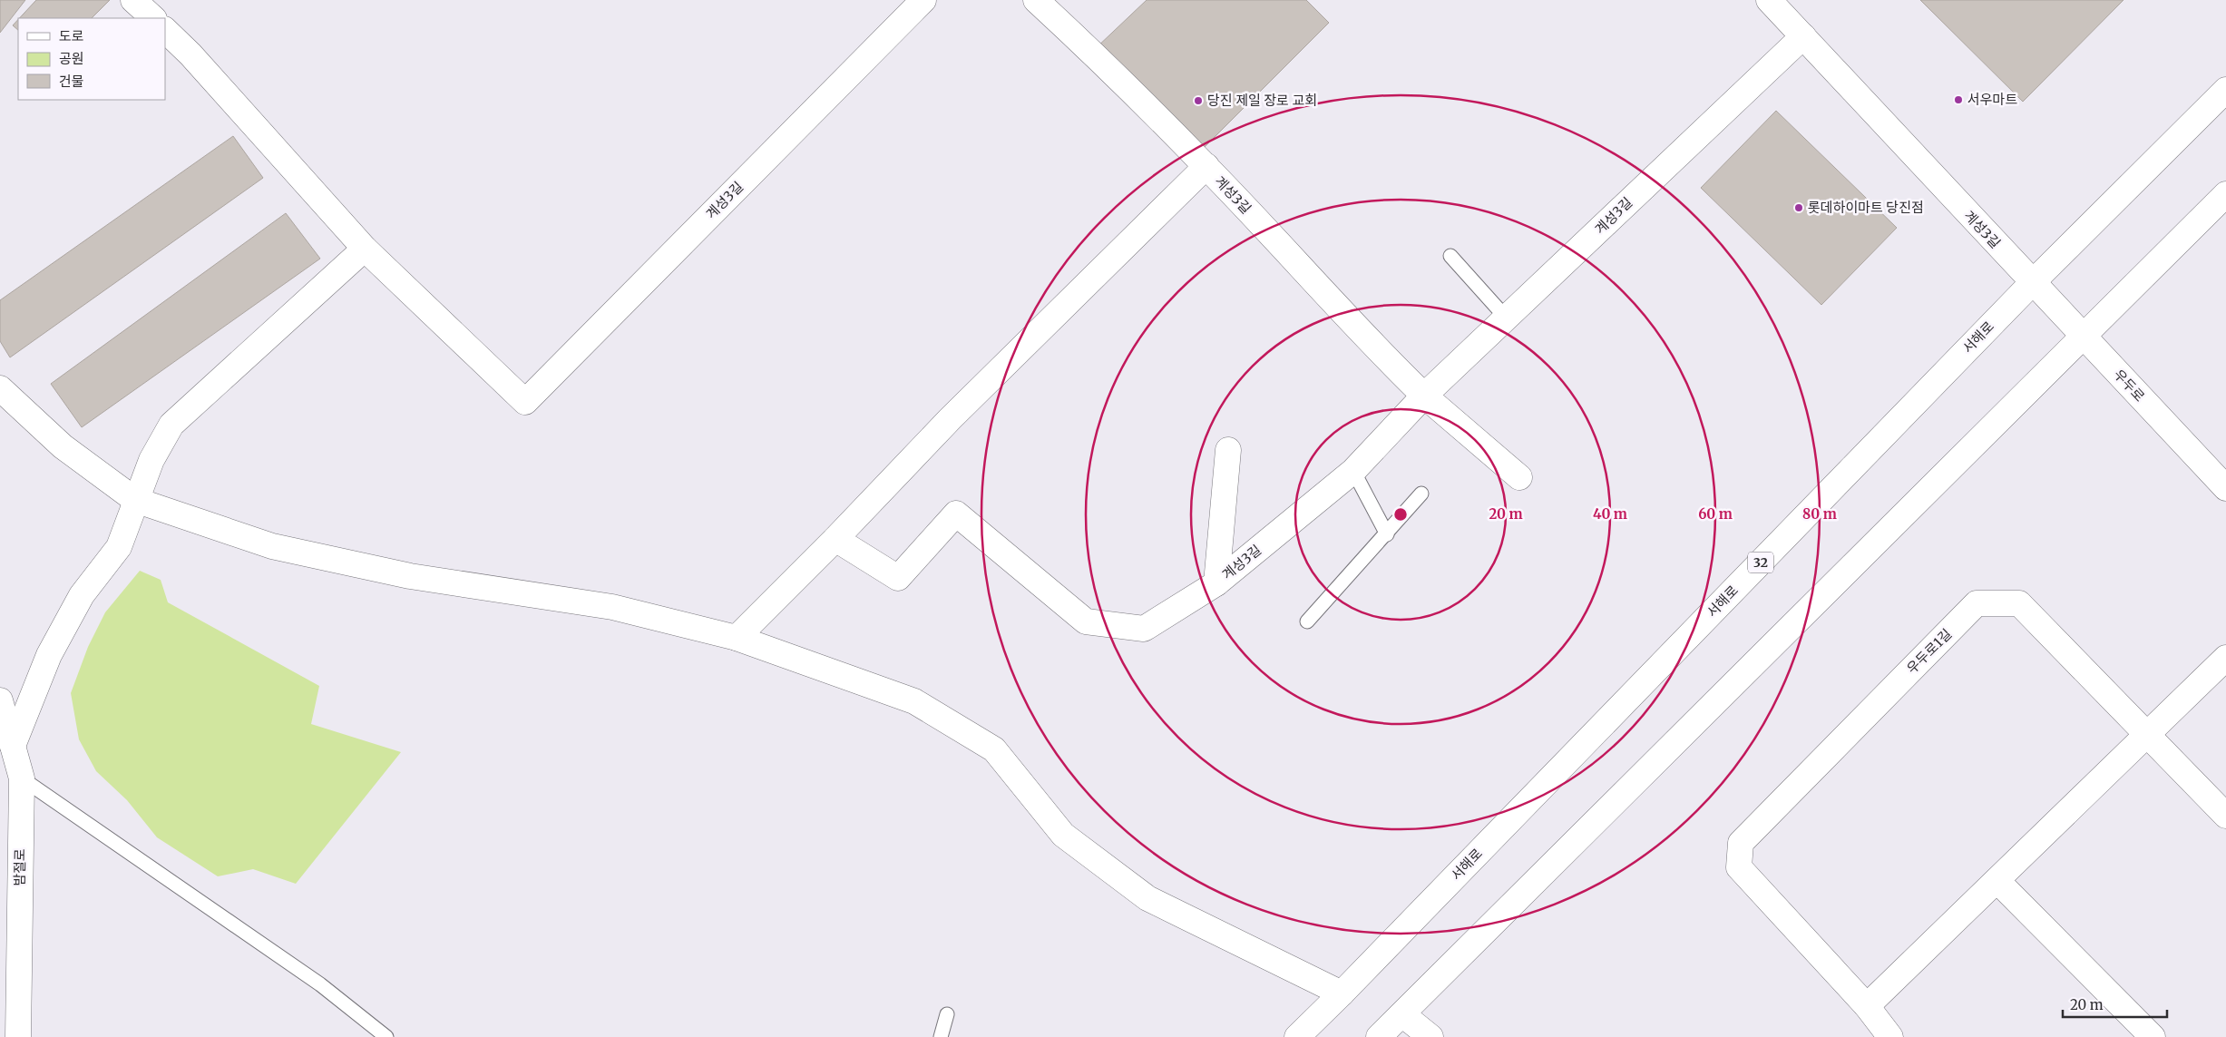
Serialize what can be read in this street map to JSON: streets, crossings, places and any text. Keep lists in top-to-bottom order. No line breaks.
{"streets":{"street":["계성3길","서해로","우두로","32","우두로1길","밤절로"]},"crossings":[["계성3길","서해로"],["계성3길","우두로"],["서해로","우두로"]],"places":["서우마트","당진 제일 장로 교회","롯데하이마트 당진점"],"legend":["도로","공원","건물"],"scale_bar":"20 m","rings":["20 m","40 m","60 m","80 m"]}
